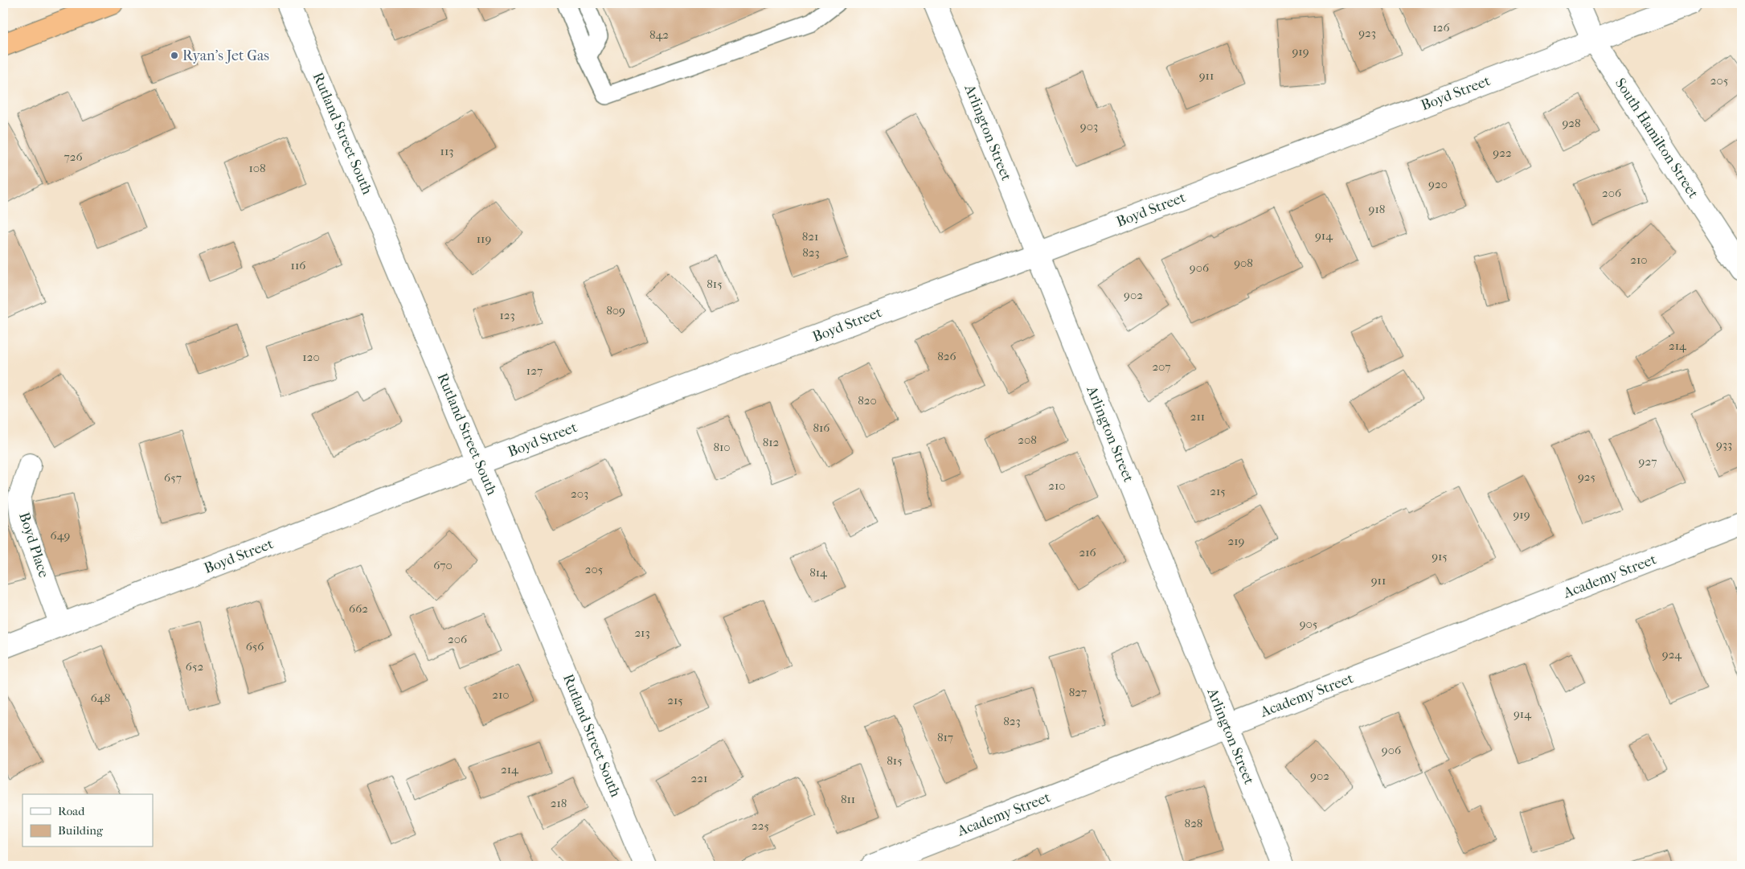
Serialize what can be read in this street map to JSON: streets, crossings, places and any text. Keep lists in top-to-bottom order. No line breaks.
{"streets":{"street":["Boyd Street","Arlington Street","Rutland Street South","South Hamilton Street","Boyd Place","Academy Street"]},"crossings":[["Boyd Street","Arlington Street"],["Boyd Street","Rutland Street South"],["Boyd Street","South Hamilton Street"],["Boyd Street","Boyd Place"],["Arlington Street","Academy Street"]],"places":["Ryan's Jet Gas"],"house_numbers":["126","923","842","919","911","205","928","903","113","922","726","108","920","206","918","914","821","119","823","210","908","116","906","815","902","809","123","214","826","120","207","127","820","211","816","208","812","933","810","927","925","657","210","215","203","919","649","219","216","915","670","205","814","911","662","905","213","206","656","924","652","827","210","648","215","914","823","817","906","815","214","902","221","811","218","828","225"],"legend":["Road","Building"]}
